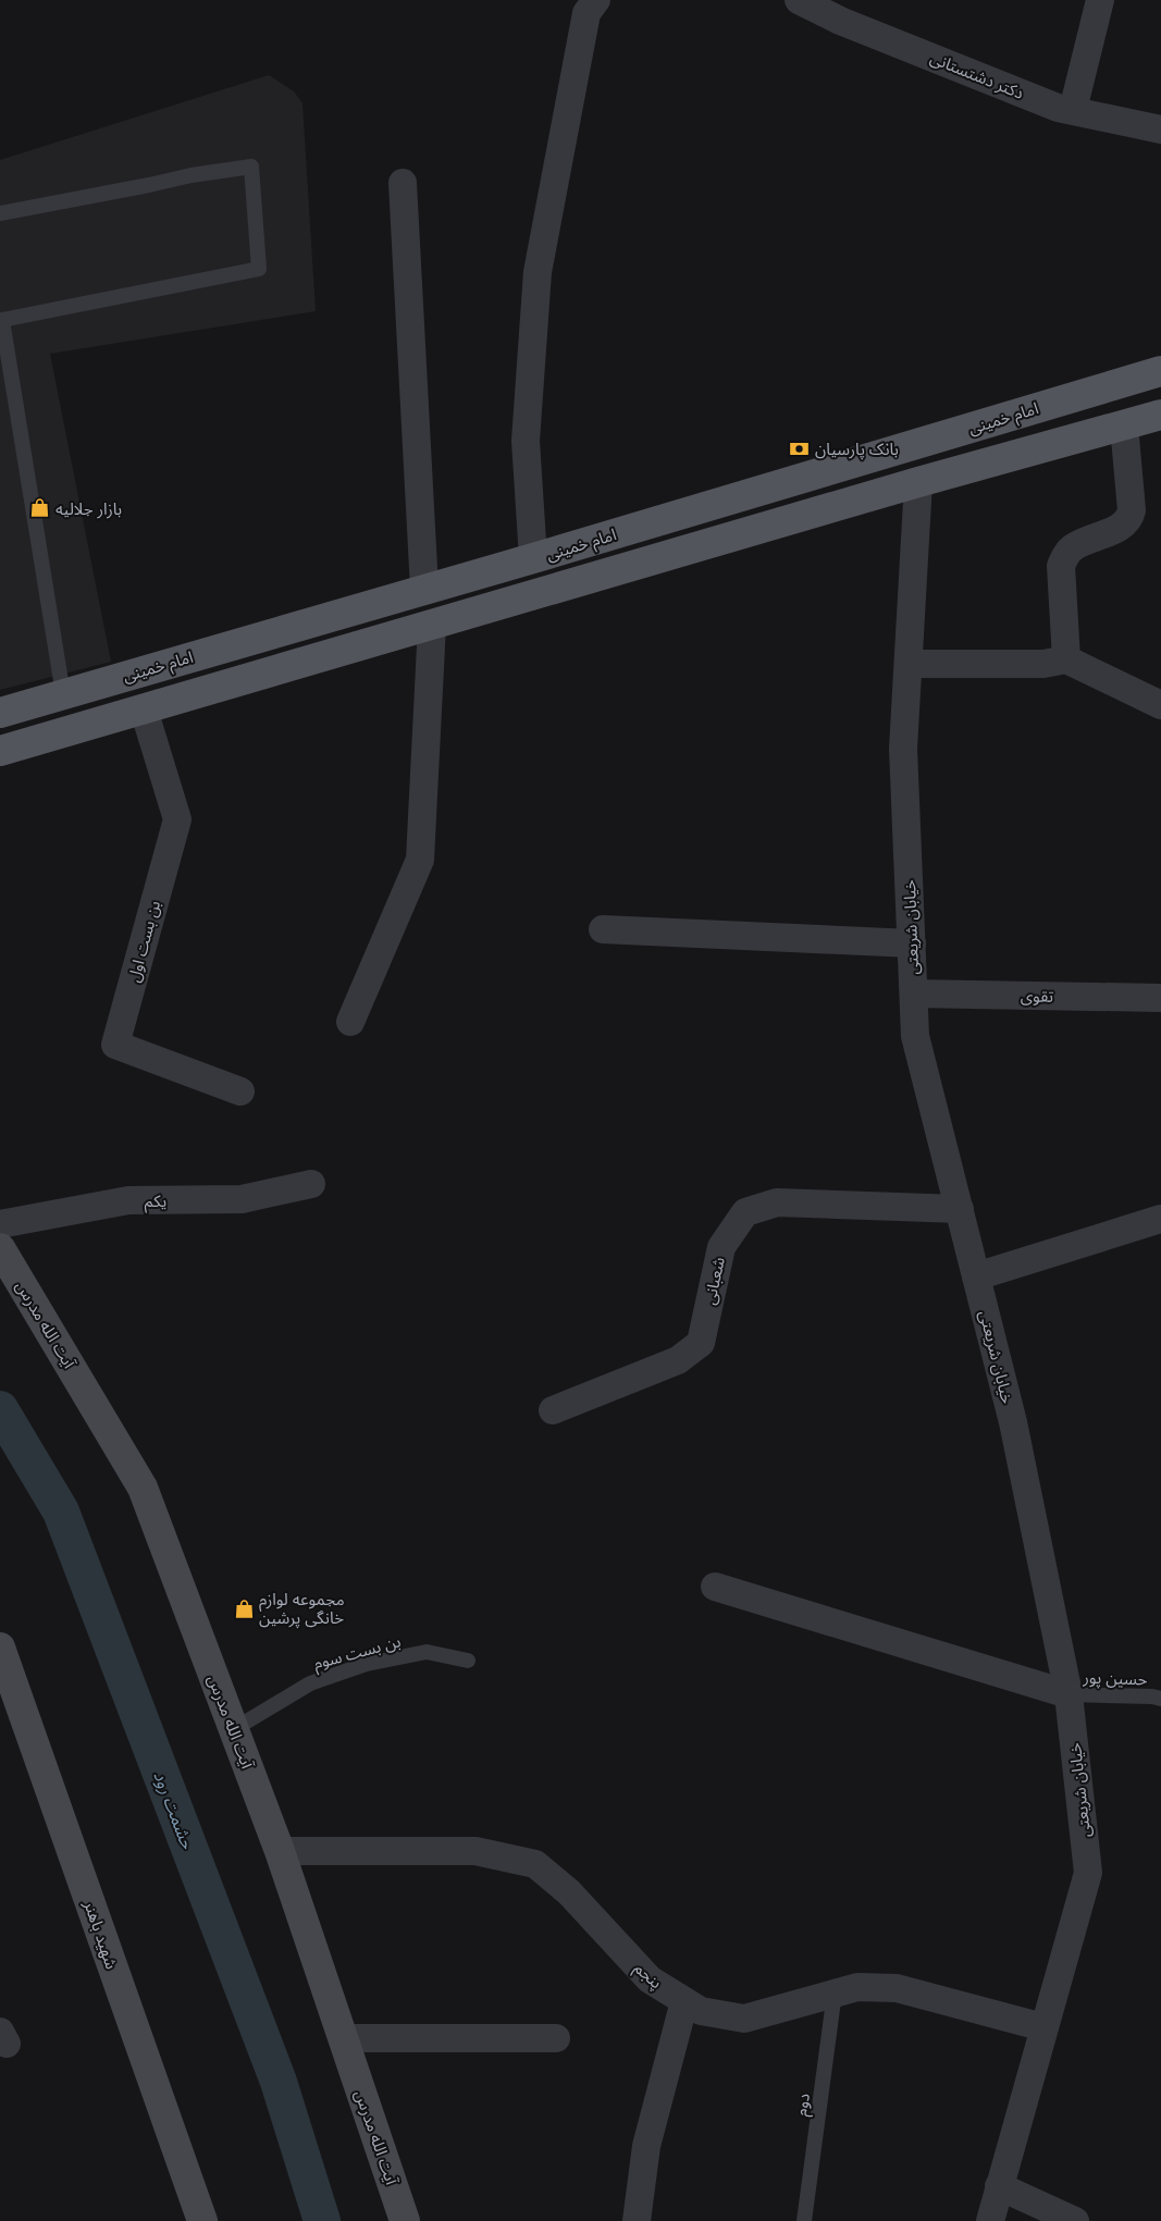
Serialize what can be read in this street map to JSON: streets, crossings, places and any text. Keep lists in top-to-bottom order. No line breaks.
{"streets":{"main road":["امام خمینی","آیت الله مدرس","شهید باهنر"],"street":["دکتر دشتستانی","خیابان شریعتی","بن بست اول","تقوی","یکم","شعبانی","پنجم"],"lane":["بن بست سوم","حسین پور","دوم"]},"crossings":[["خیابان شریعتی","تقوی"],["خیابان شریعتی","شعبانی"],["خیابان شریعتی","حسین پور"],["خیابان شریعتی","پنجم"],["آیت الله مدرس","بن بست سوم"],["آیت الله مدرس","پنجم"],["پنجم","دوم"]],"water":["حشمت رود"],"places":{"bank":["بانک پارسیان"],"shop":["بازار جلالیه","مجموعه لوازم خانگی پرشین"]}}
